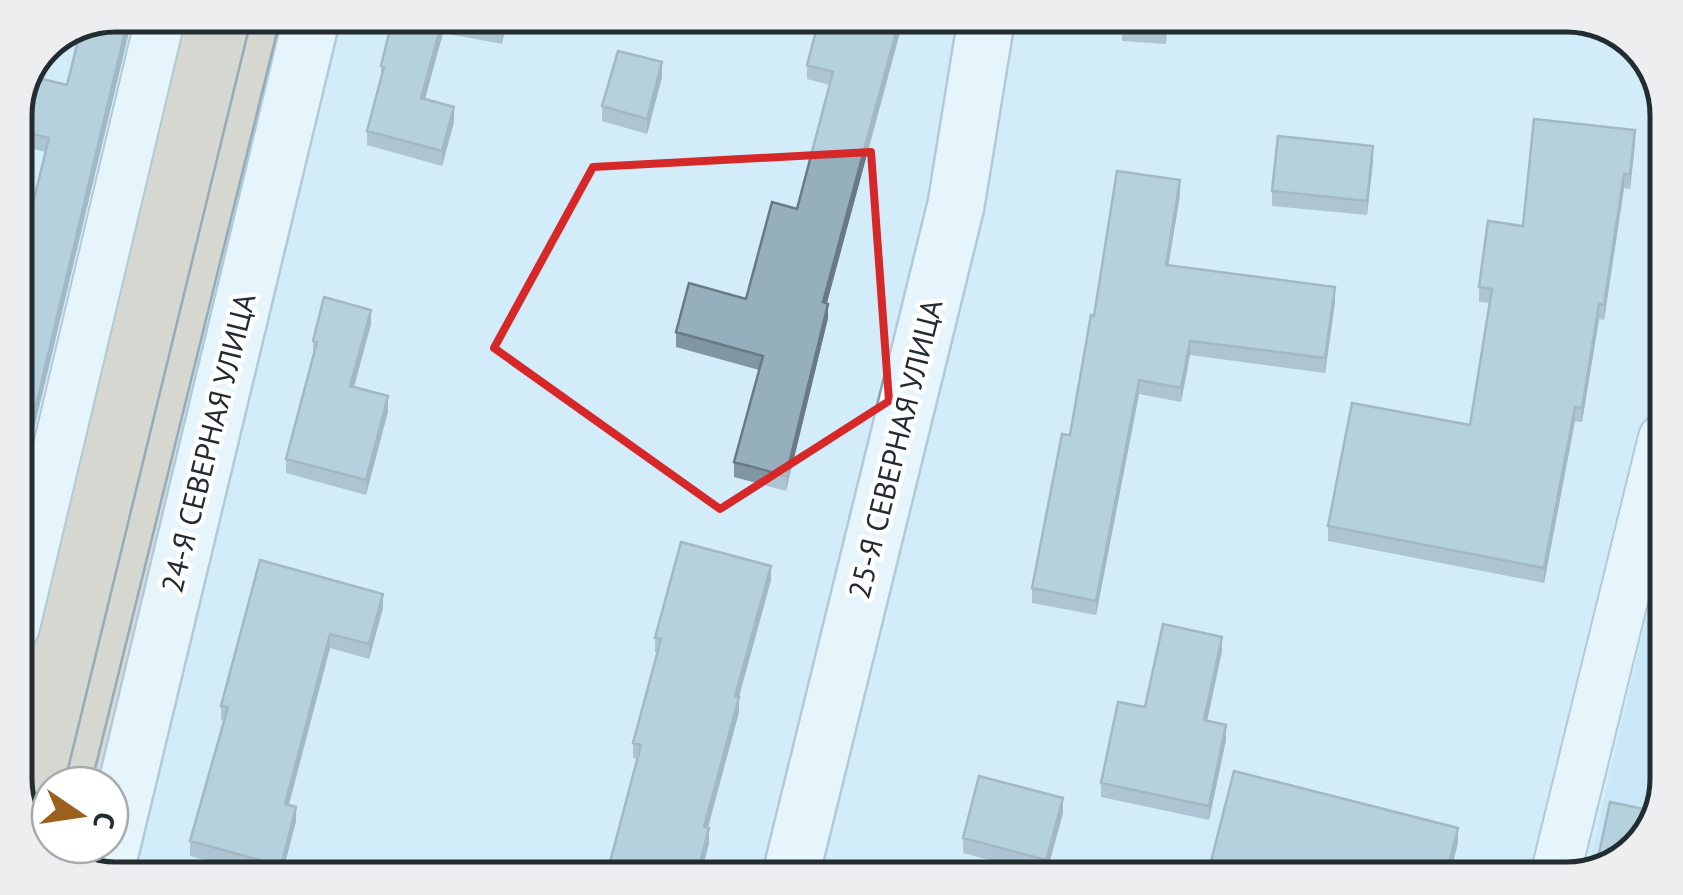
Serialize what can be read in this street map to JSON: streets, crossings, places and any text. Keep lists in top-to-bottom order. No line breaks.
{"streets":{"main road":["24-Я СЕВЕРНАЯ УЛИЦА","25-Я СЕВЕРНАЯ УЛИЦА"]},"north":"right"}
